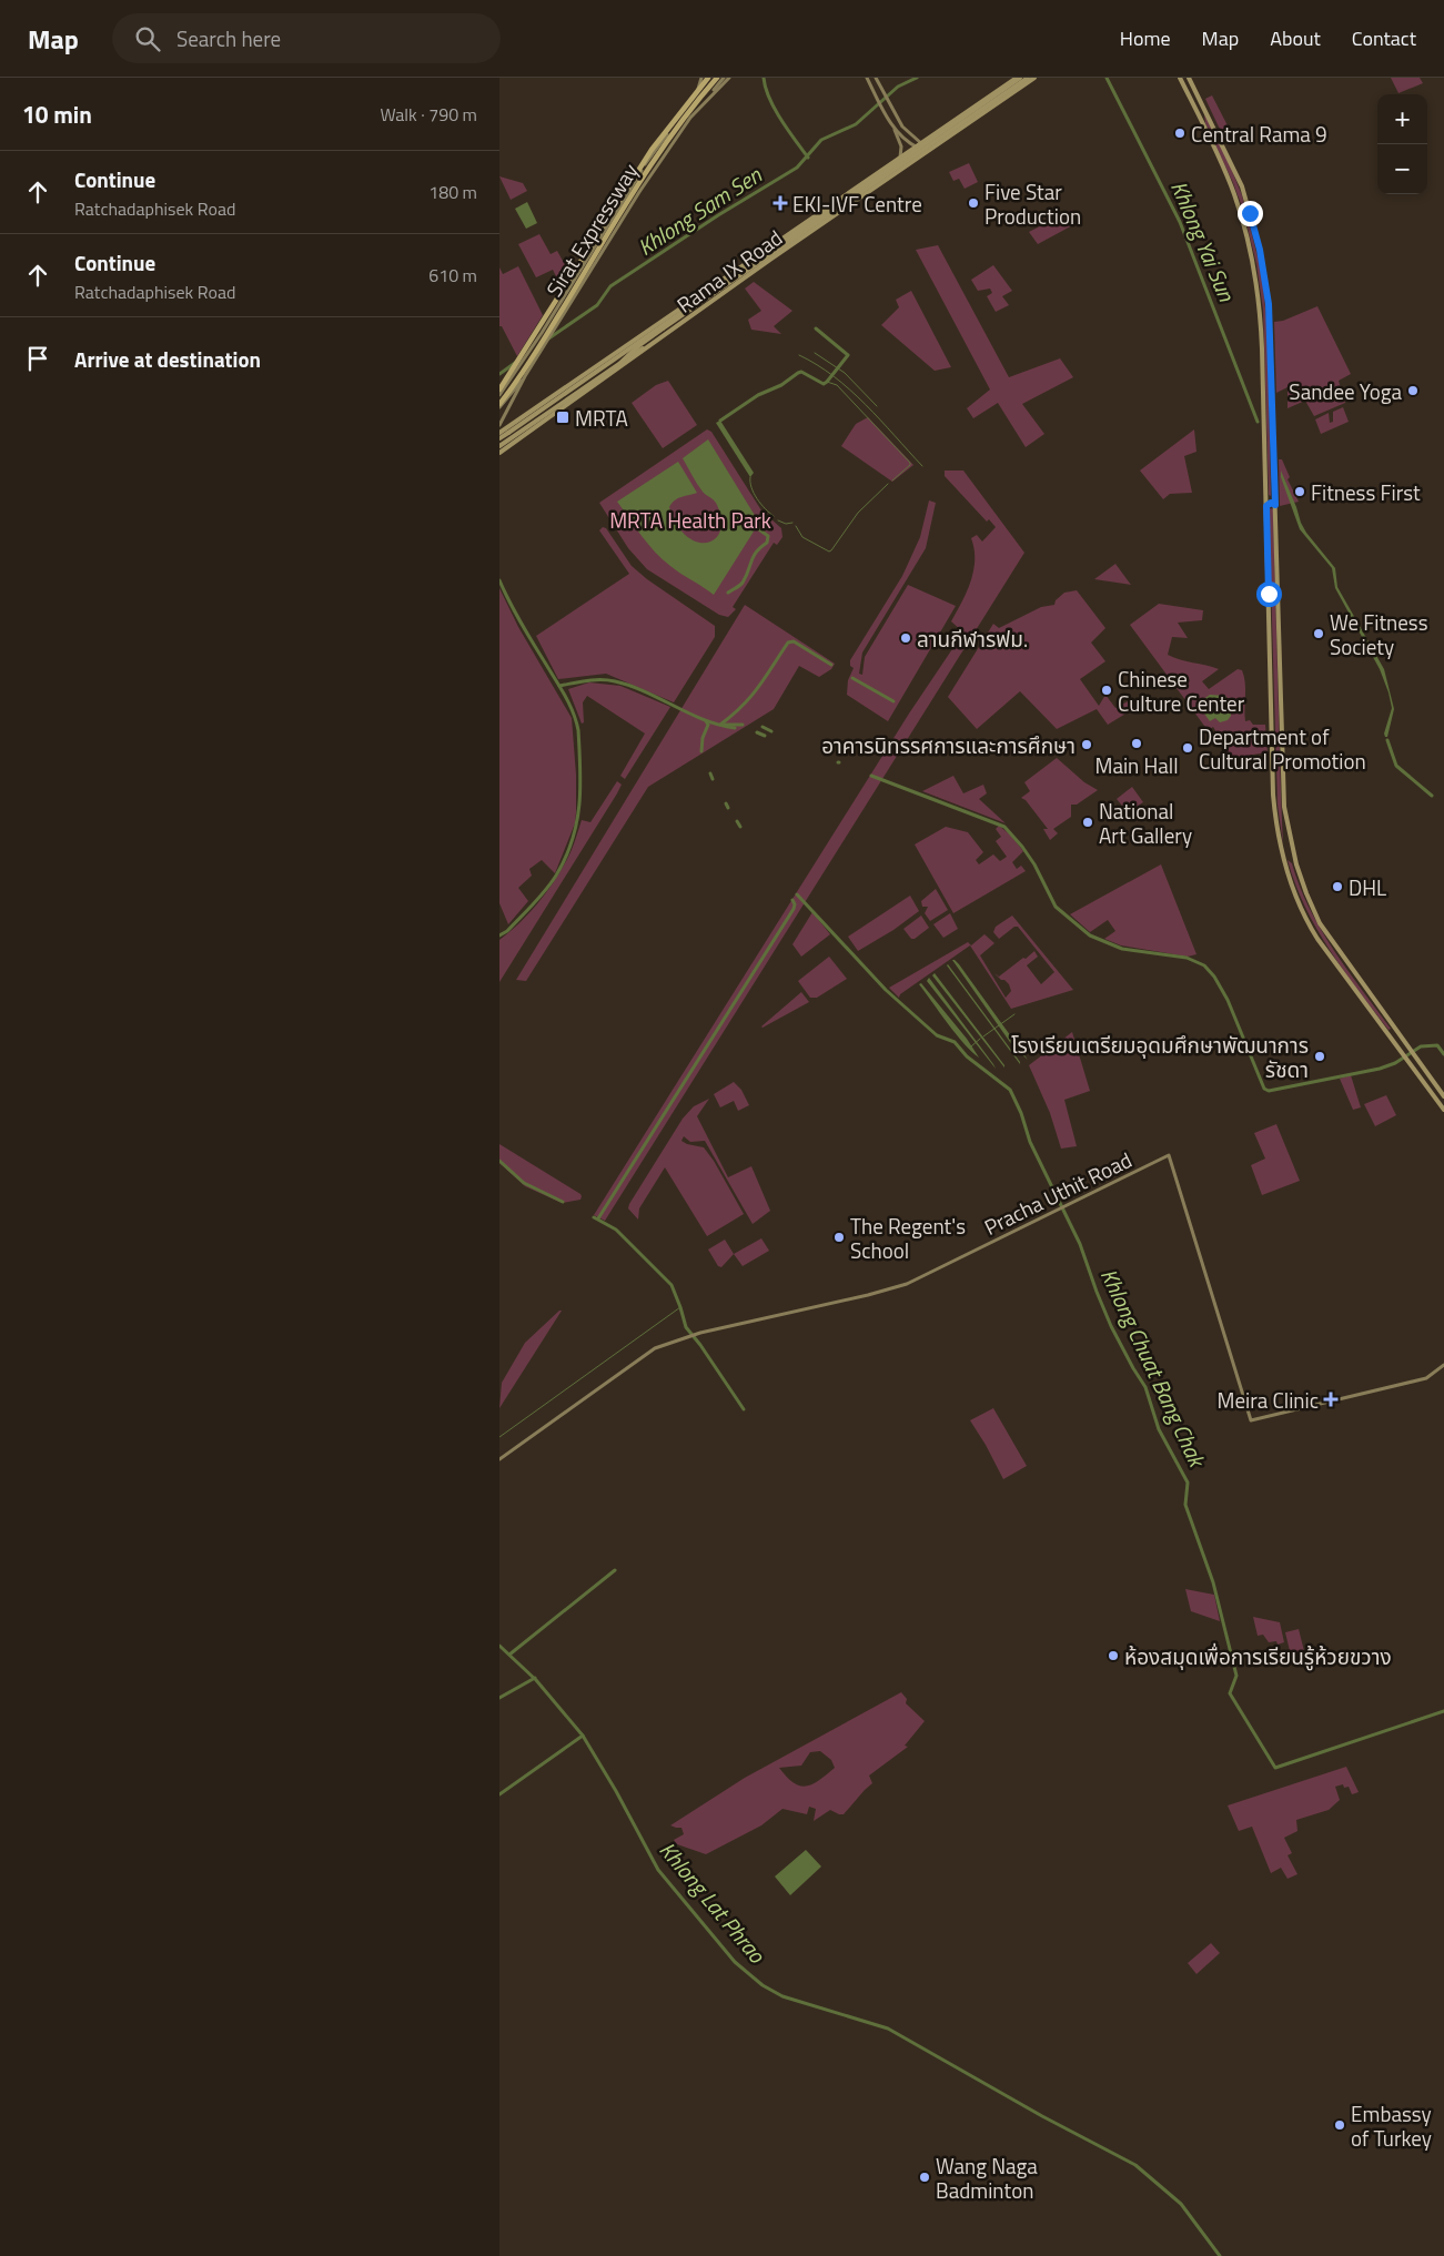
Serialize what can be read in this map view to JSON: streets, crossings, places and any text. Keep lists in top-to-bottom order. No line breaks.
{"streets":{"highway":["Sirat Expressway"],"main road":["Rama IX Road","Pracha Uthit Road"]},"water":["Khlong Sam Sen","Khlong Yai Sun","Khlong Chuat Bang Chak","Khlong Lat Phrao"],"parks":["MRTA Health Park"],"places":{"other":["Central Rama 9","Five Star Production","Sandee Yoga","Fitness First","We Fitness Society","ลานกีฬารฟม.","Chinese Culture Center","Main Hall","อาคารนิทรรศการและการศึกษา","Department of Cultural Promotion","National Art Gallery","DHL","โรงเรียนเตรียมอุดมศึกษาพัฒนาการ รัชดา","The Regent's School","ห้องสมุดเพื่อการเรียนรู้ห้วยขวาง","Embassy of Turkey","Wang Naga Badminton"],"health":["EKI-IVF Centre","Meira Clinic"],"transit":["MRTA"]},"page":{"header":"Map","search":"Search here","nav":["Home","Map","About","Contact"],"heading":["10 min","Walk · 790 m"],"map_buttons":["+","−"],"list":[["Continue","Ratchadaphisek Road","180 m"],["Continue","Ratchadaphisek Road","610 m"],"Arrive at destination"]}}
